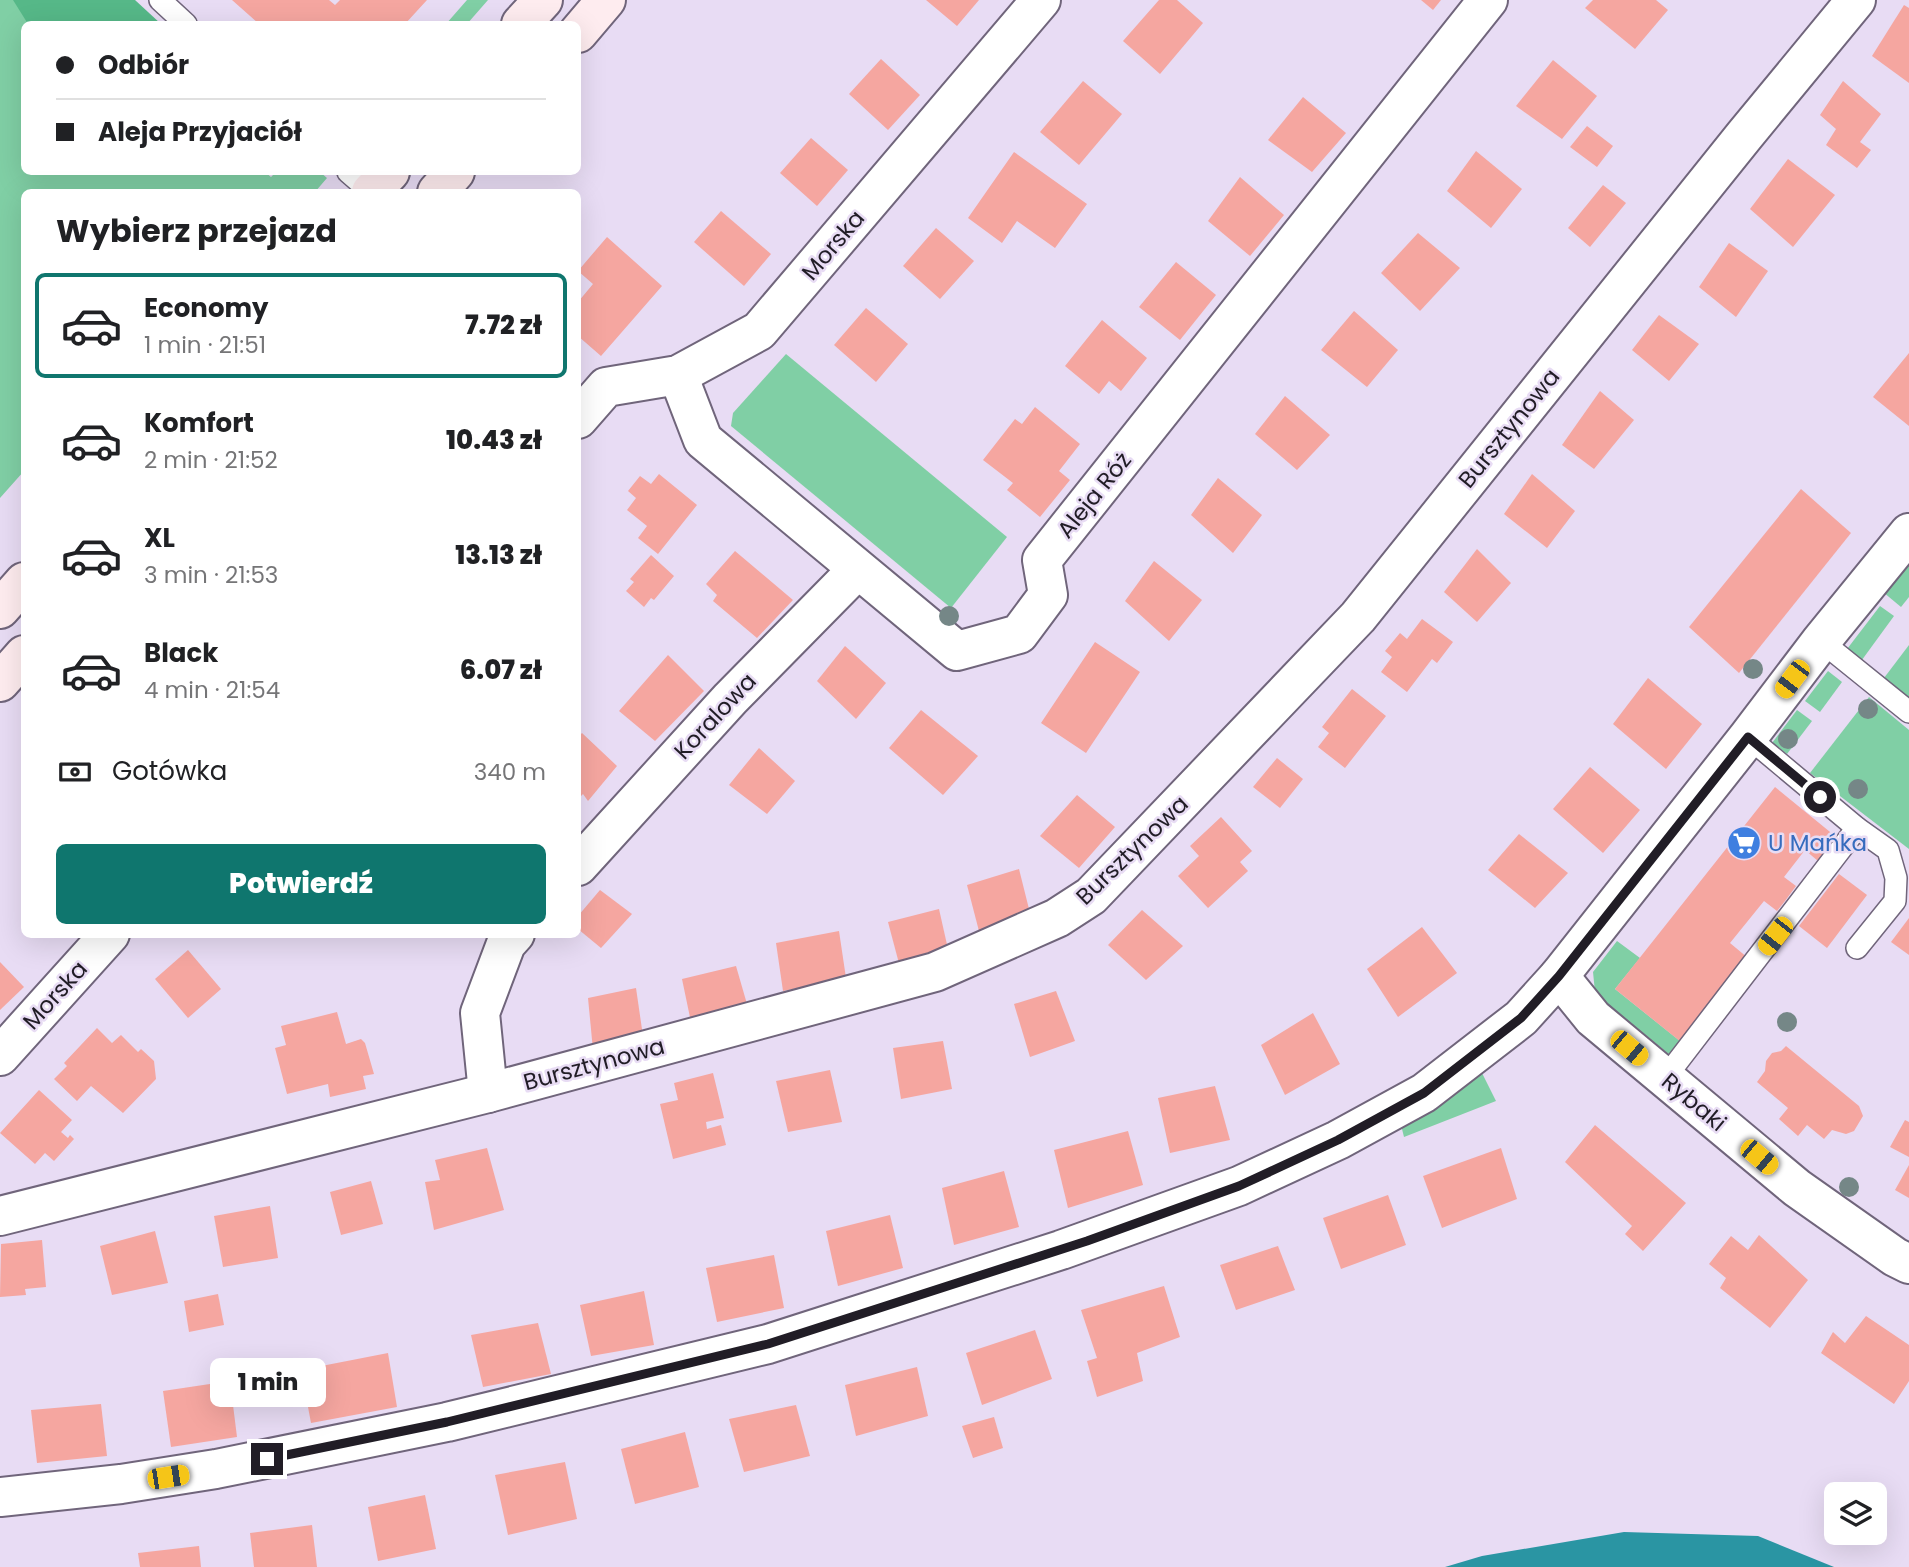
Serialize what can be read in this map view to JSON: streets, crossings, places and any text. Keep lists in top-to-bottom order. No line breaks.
{"streets":{"street":["Morska","Bursztynowa","Aleja Róż","Koralowa","Rybaki"]},"crossings":[["Morska","Aleja Róż"],["Aleja Róż","Koralowa"]],"places":{"supermarket":["U Mańka"]},"page":{"banner":["Odbiór","Aleja Przyjaciół"],"heading":"Wybierz przejazd","list":[{"name":"Economy","note":"1 min · 21:51","value":"7.72 zł"},{"name":"Komfort","note":"2 min · 21:52","value":"10.43 zł"},{"name":"XL","note":"3 min · 21:53","value":"13.13 zł"},{"name":"Black","note":"4 min · 21:54","value":"6.07 zł"}],"pay":["Gotówka","340 m"],"buttons":"Potwierdź","bubble":"1 min"}}
